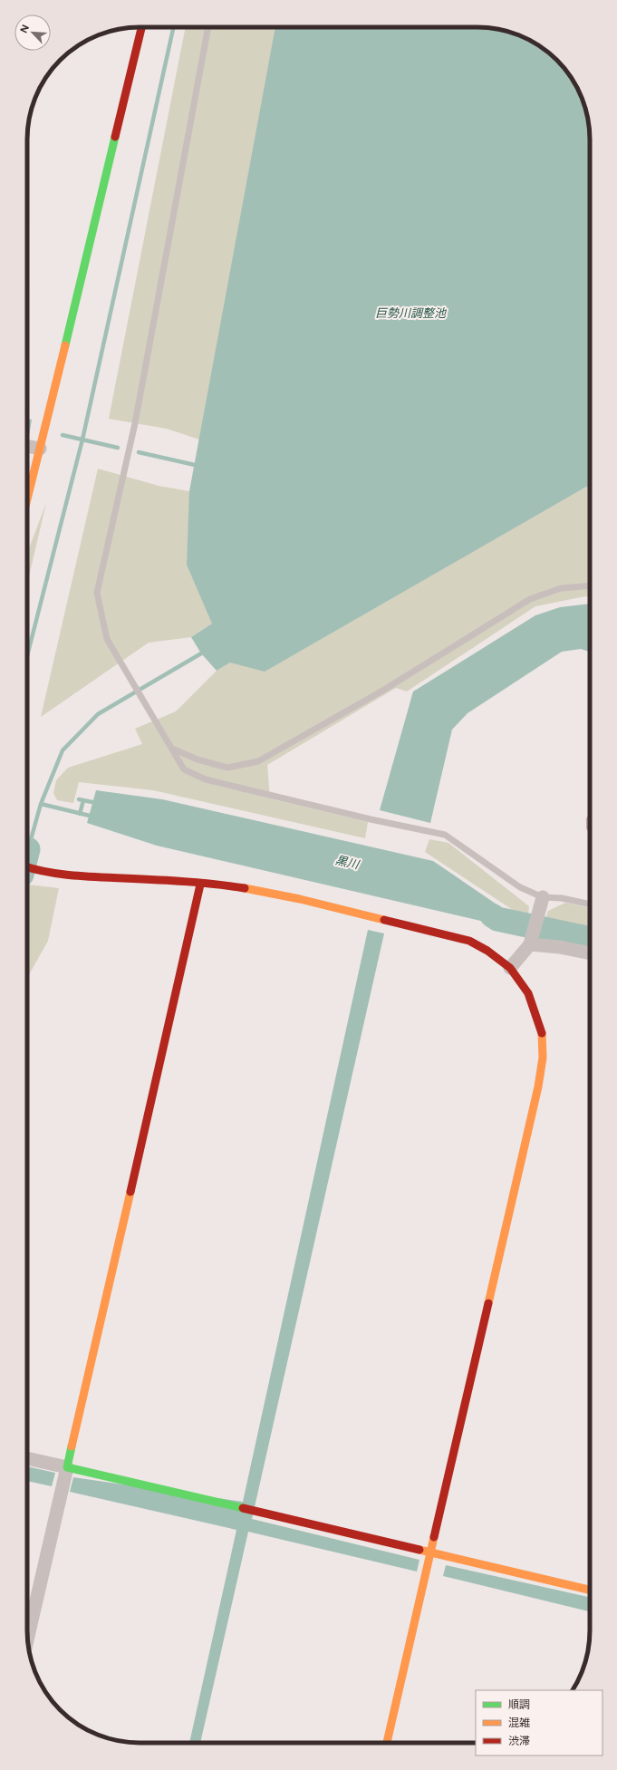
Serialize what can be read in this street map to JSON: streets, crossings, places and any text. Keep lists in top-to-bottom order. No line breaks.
{"water":["巨勢川調整池","黒川"],"legend":["順調","混雑","渋滞"],"north":"top left"}
